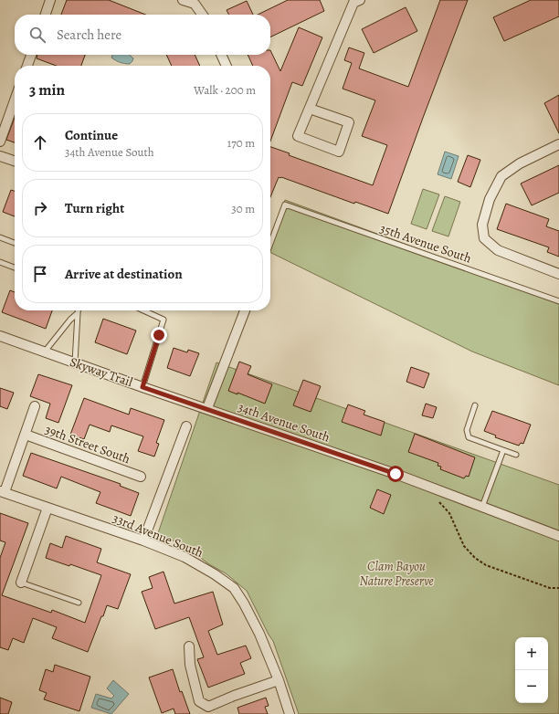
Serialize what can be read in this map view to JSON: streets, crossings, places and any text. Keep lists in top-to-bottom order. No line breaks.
{"streets":{"street":["34th Avenue South","39th Street South","33rd Avenue South"],"lane":["35th Avenue South"]},"crossings":[["39th Street South","33rd Avenue South"]],"parks":["Clam Bayou Nature Preserve"],"page":{"search":"Search here","heading":["3 min","Walk · 200 m"],"list":[["Continue","34th Avenue South","170 m"],["Turn right","30 m"],"Arrive at destination"],"map_buttons":["+","−"]}}
